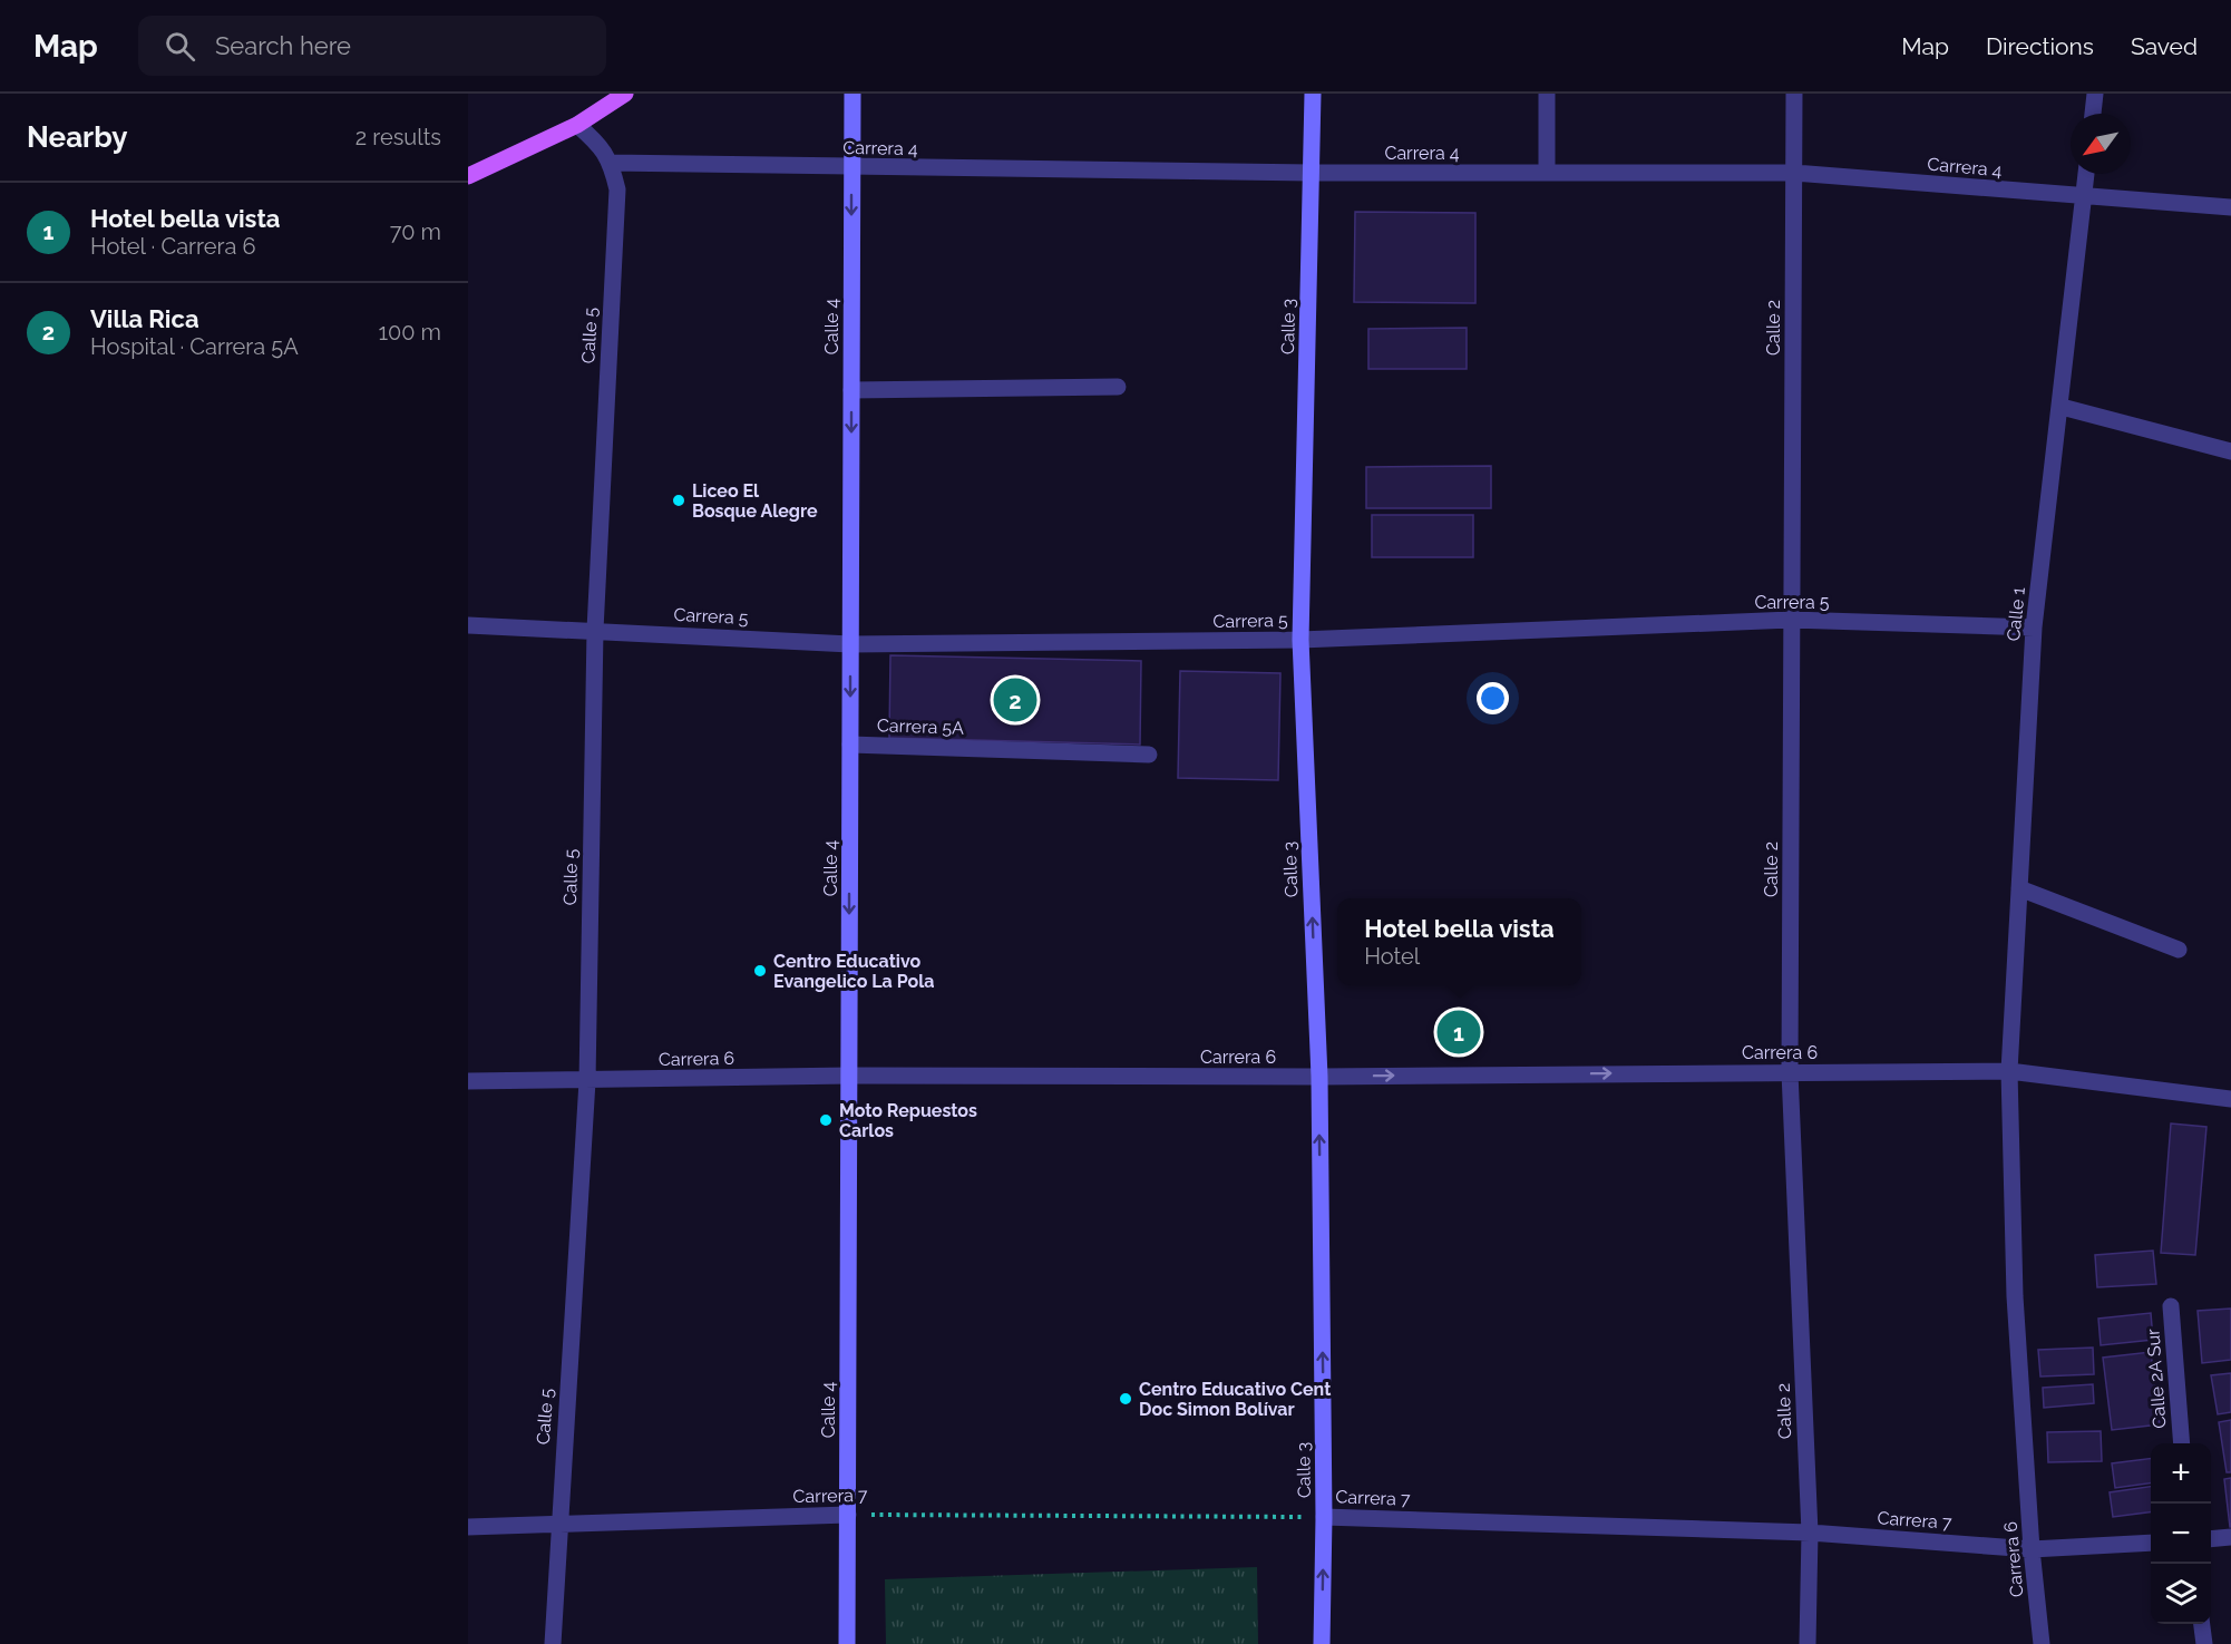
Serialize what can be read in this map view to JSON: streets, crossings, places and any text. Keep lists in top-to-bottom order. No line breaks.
{"streets":{"street":["Carrera 4","Calle 4","Calle 3","Calle 2","Calle 5","Carrera 5","Calle 1","Carrera 5A","Carrera 6","Calle 2A Sur","Carrera 7"]},"crossings":[["Carrera 4","Calle 4"],["Carrera 4","Calle 3"],["Carrera 4","Calle 2"],["Carrera 4","Calle 5"],["Carrera 4","Calle 1"],["Calle 4","Carrera 5"],["Calle 4","Carrera 5A"],["Calle 4","Carrera 6"],["Calle 4","Carrera 7"],["Calle 3","Carrera 5"],["Calle 3","Carrera 6"],["Calle 3","Carrera 7"],["Calle 2","Carrera 5"],["Calle 2","Carrera 6"],["Calle 2","Carrera 7"],["Calle 5","Carrera 5"],["Calle 5","Carrera 6"],["Calle 5","Carrera 7"],["Carrera 5","Calle 1"],["Calle 1","Carrera 6"],["Carrera 6","Carrera 7"]],"one_way":["Calle 4","Calle 3"],"places":["Liceo El Bosque Alegre","Centro Educativo Evangelico La Pola","Moto Repuestos Carlos","Centro Educativo Cent Doc Simon Bolívar"],"north":"bottom left","page":{"header":"Map","search":"Search here","nav":["Map","Directions","Saved"],"heading":["Nearby","2 results"],"list":[{"mark":"1","name":"Hotel bella vista","note":"Hotel · Carrera 6","value":"70 m"},{"mark":"2","name":"Villa Rica","note":"Hospital · Carrera 5A","value":"100 m"}],"pins":["2","1"],"popup":["Hotel bella vista","Hotel"],"map_buttons":["+","−"]}}
